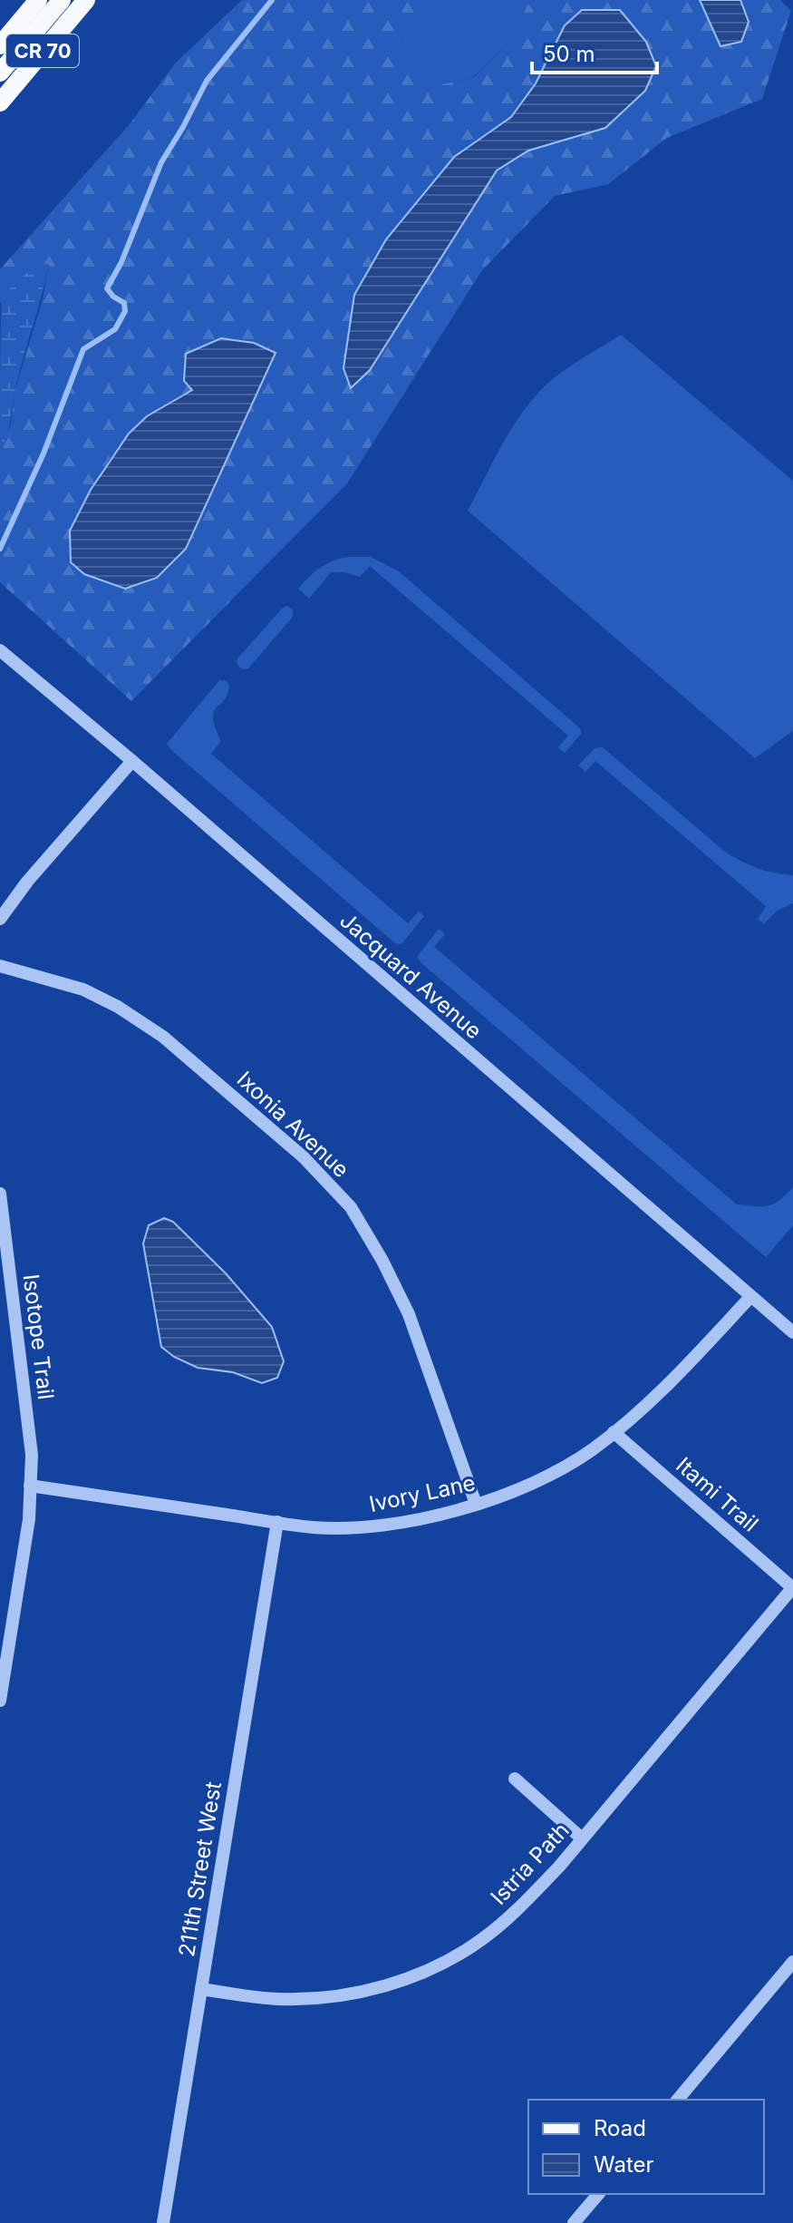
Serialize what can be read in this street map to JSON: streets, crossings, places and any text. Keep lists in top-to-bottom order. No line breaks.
{"streets":{"main road":["CR 70"],"street":["Jacquard Avenue","Ixonia Avenue","Isotope Trail","Ivory Lane","Itami Trail","Istria Path","211th Street West"]},"crossings":[["Jacquard Avenue","Ivory Lane"],["Ixonia Avenue","Ivory Lane"],["Isotope Trail","Ivory Lane"],["Ivory Lane","Itami Trail"],["Ivory Lane","211th Street West"],["Itami Trail","Istria Path"],["Istria Path","211th Street West"]],"legend":["Road","Water"],"scale_bar":"50 m"}
